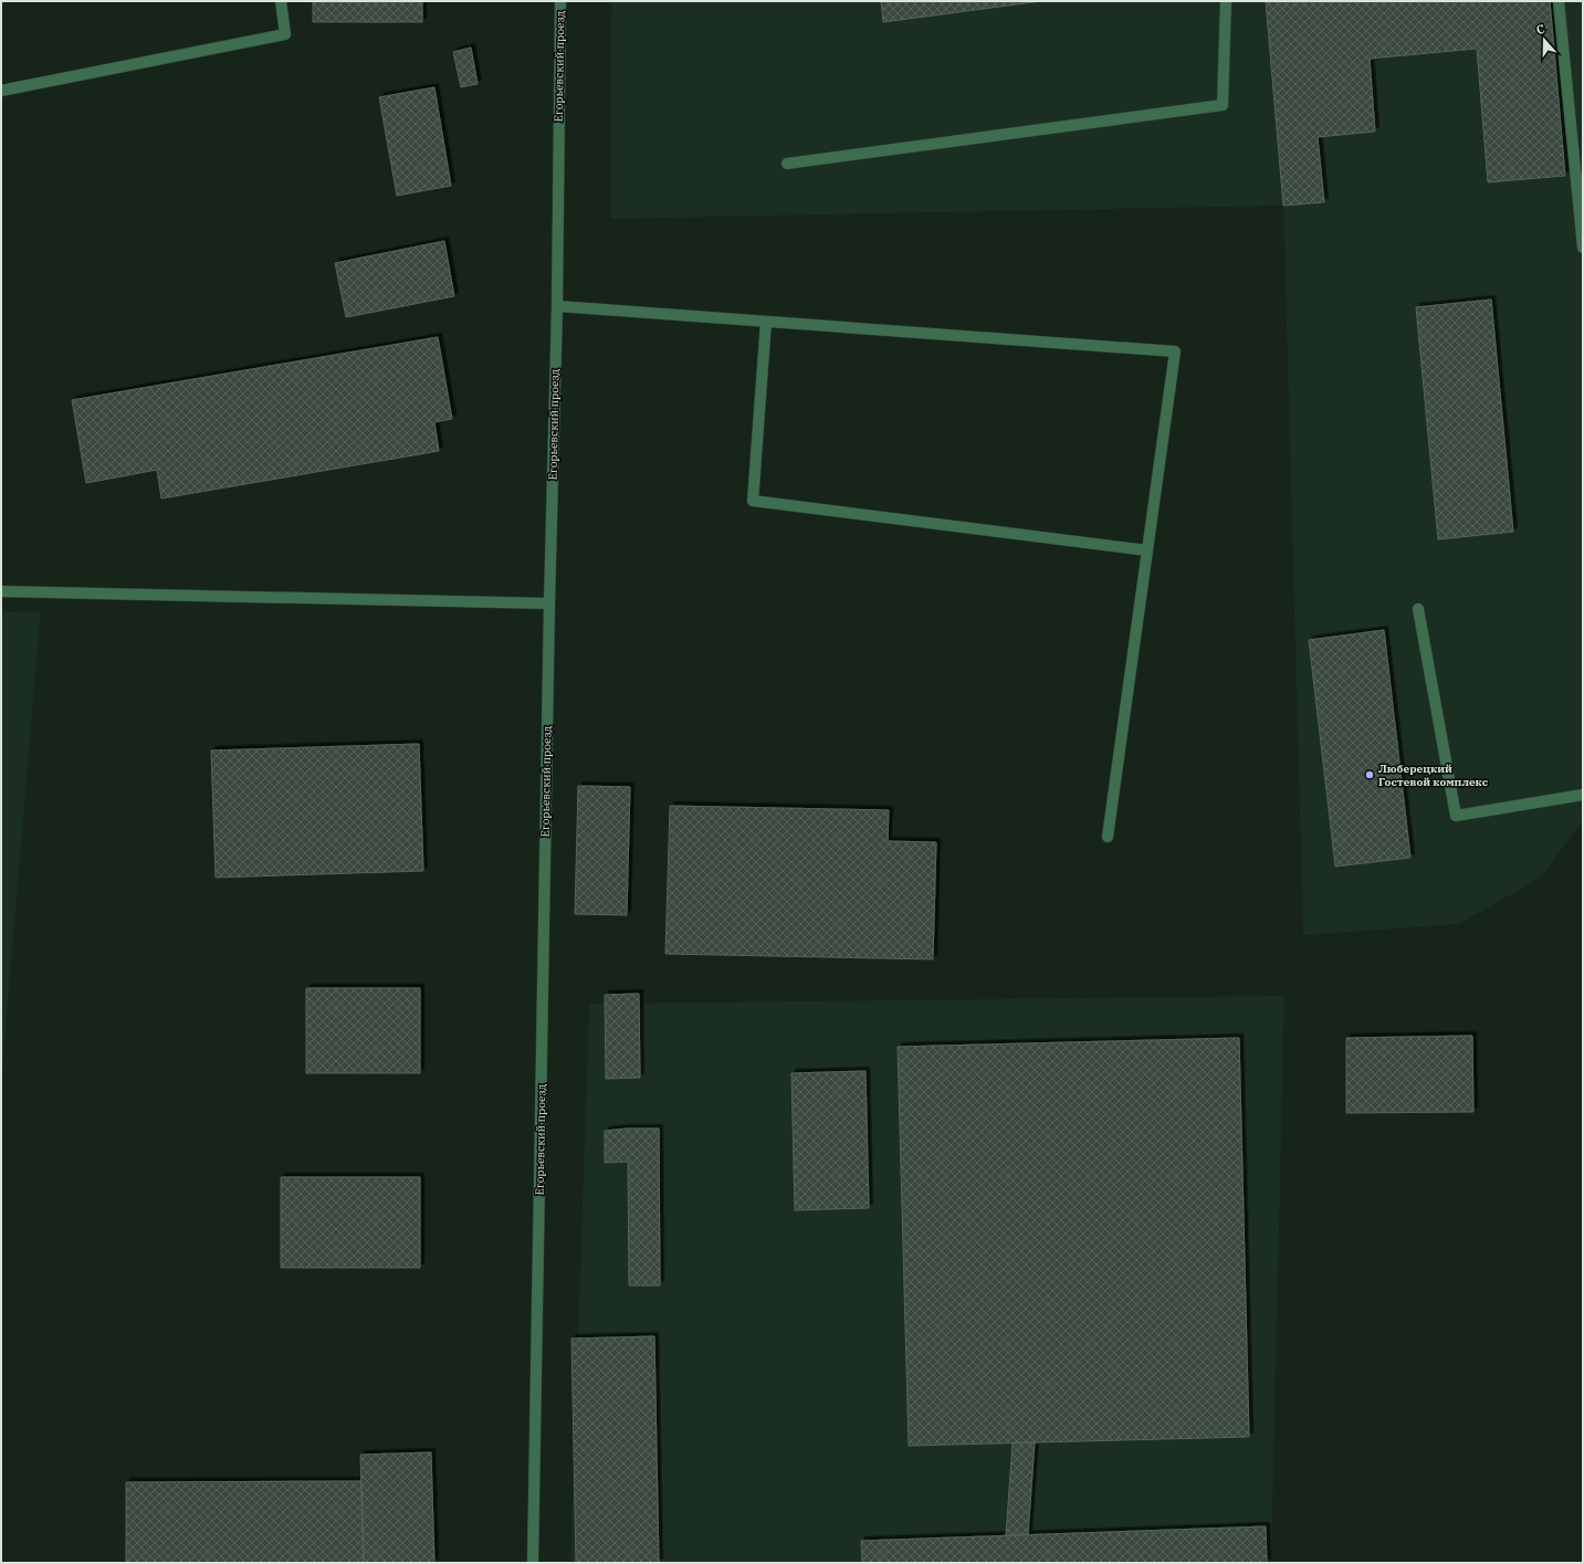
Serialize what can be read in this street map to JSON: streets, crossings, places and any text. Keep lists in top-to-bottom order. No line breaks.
{"streets":{"street":["Егорьевский проезд"]},"places":["Люберецкий Гостевой комплекс"],"north":"top"}
